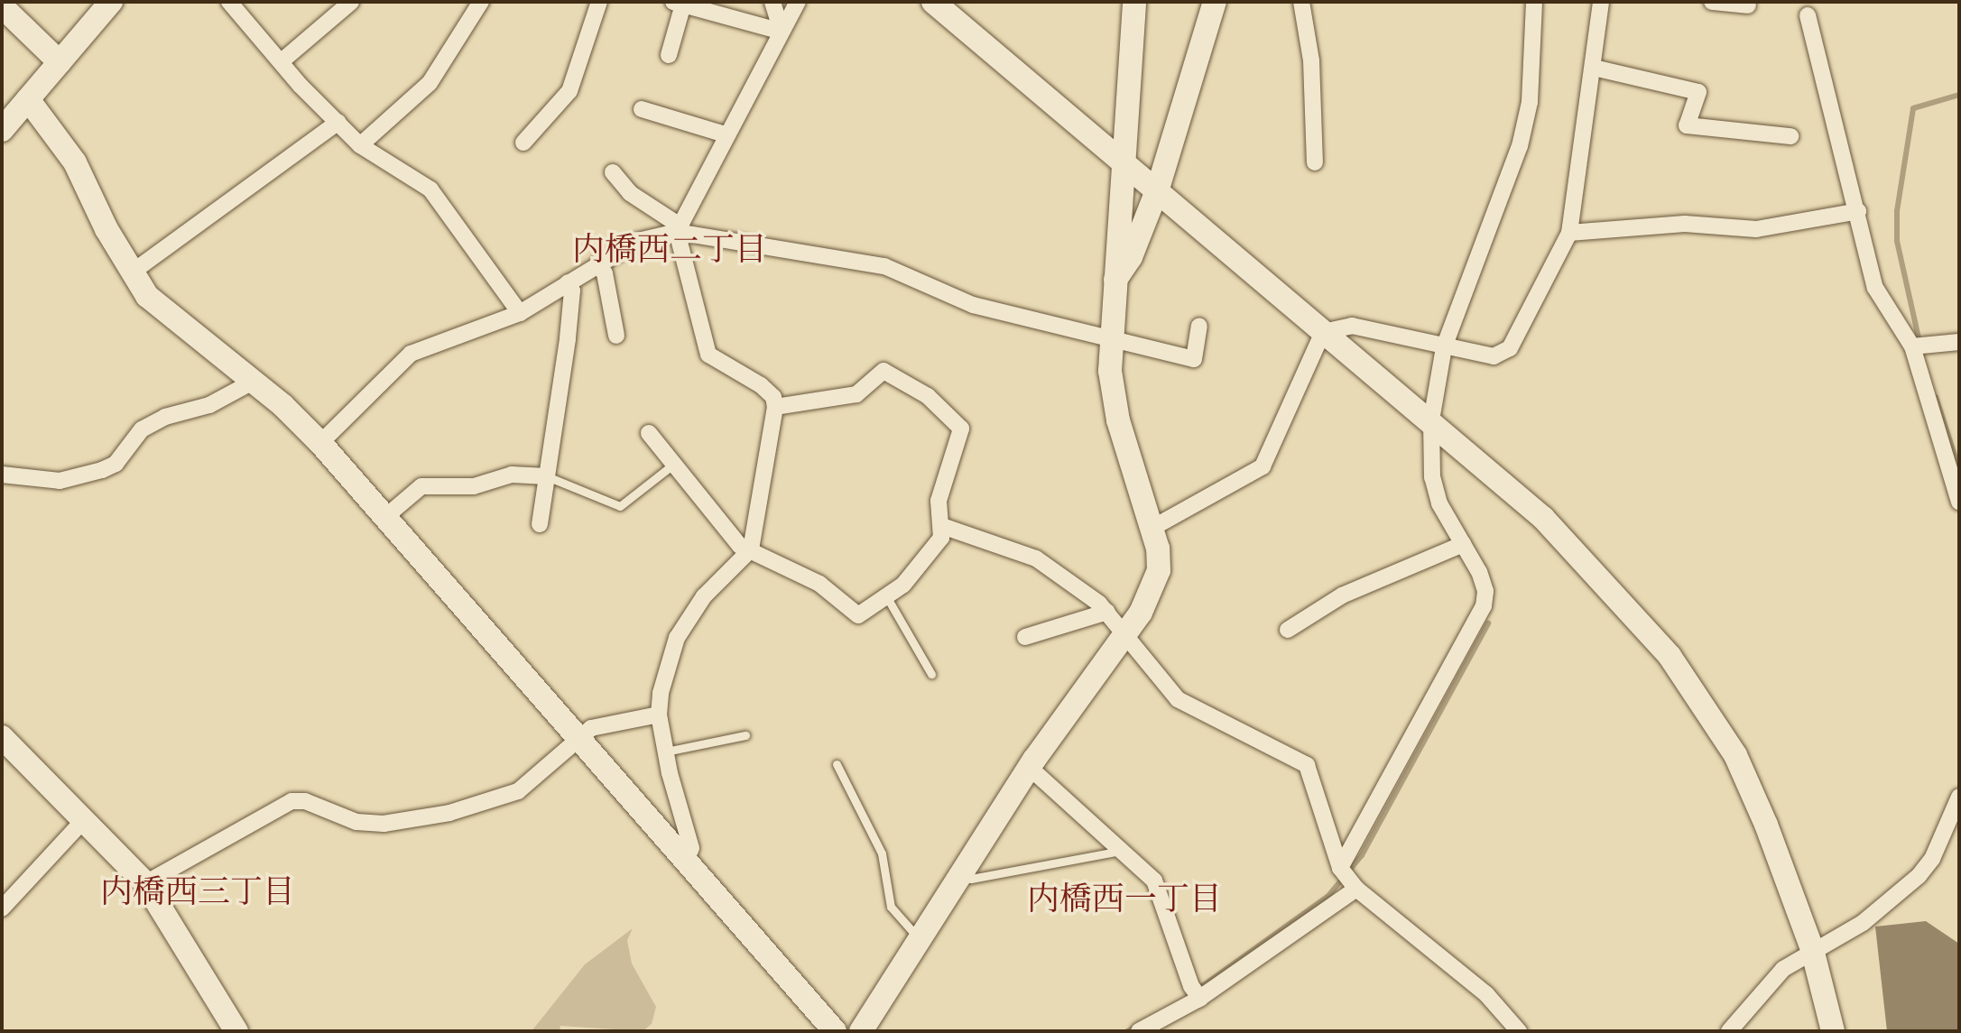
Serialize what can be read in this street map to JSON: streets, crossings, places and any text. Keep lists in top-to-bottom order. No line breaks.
{"districts":["内橋西二丁目","内橋西三丁目","内橋西一丁目"]}
